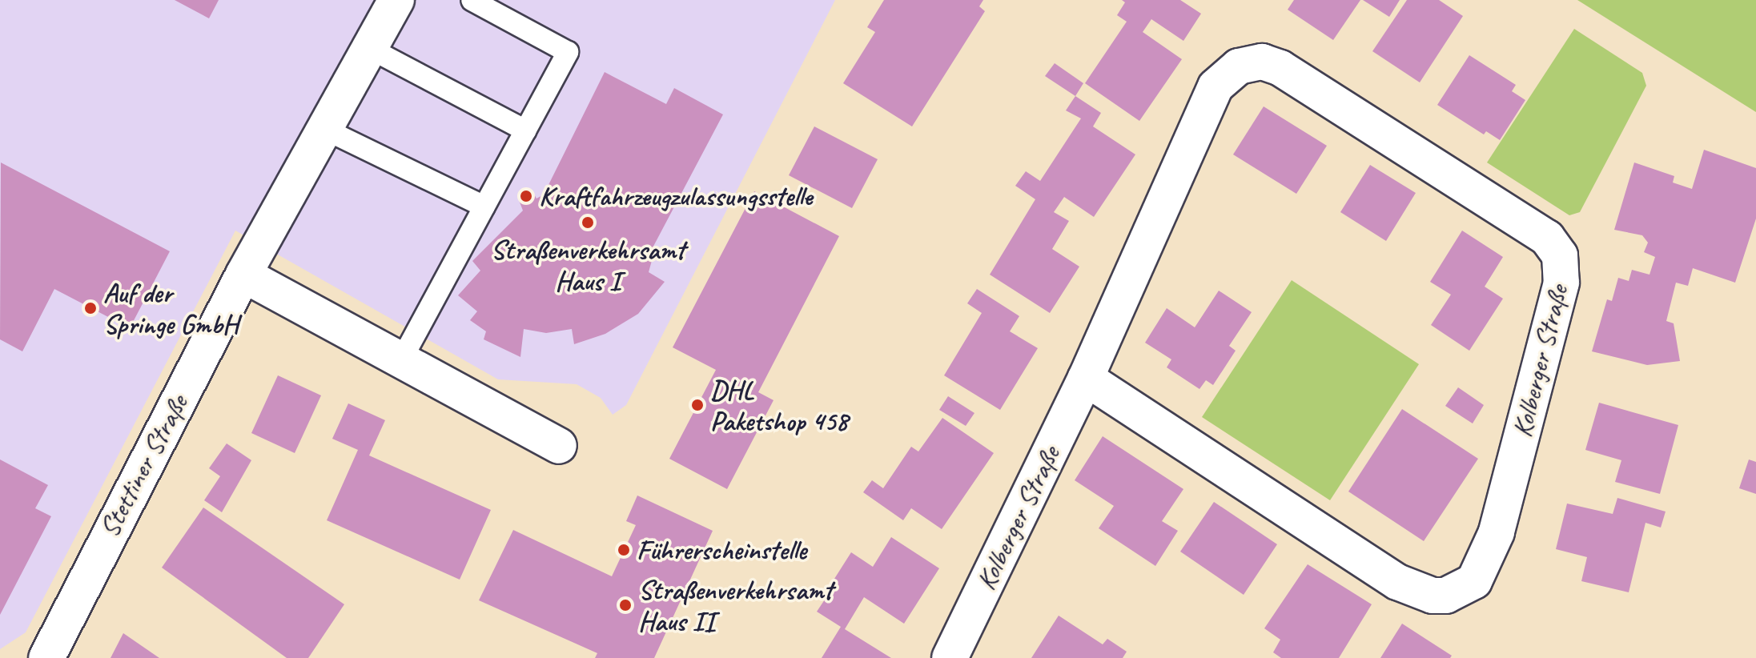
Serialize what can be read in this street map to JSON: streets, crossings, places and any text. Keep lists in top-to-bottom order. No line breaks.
{"streets":{"street":["Kolberger Straße","Stettiner Straße"]},"places":["Kraftfahrzeugzulassungsstelle","Straßenverkehrsamt Haus I","Auf der Springe GmbH","DHL Paketshop 458","Führerscheinstelle","Straßenverkehrsamt Haus II"]}
